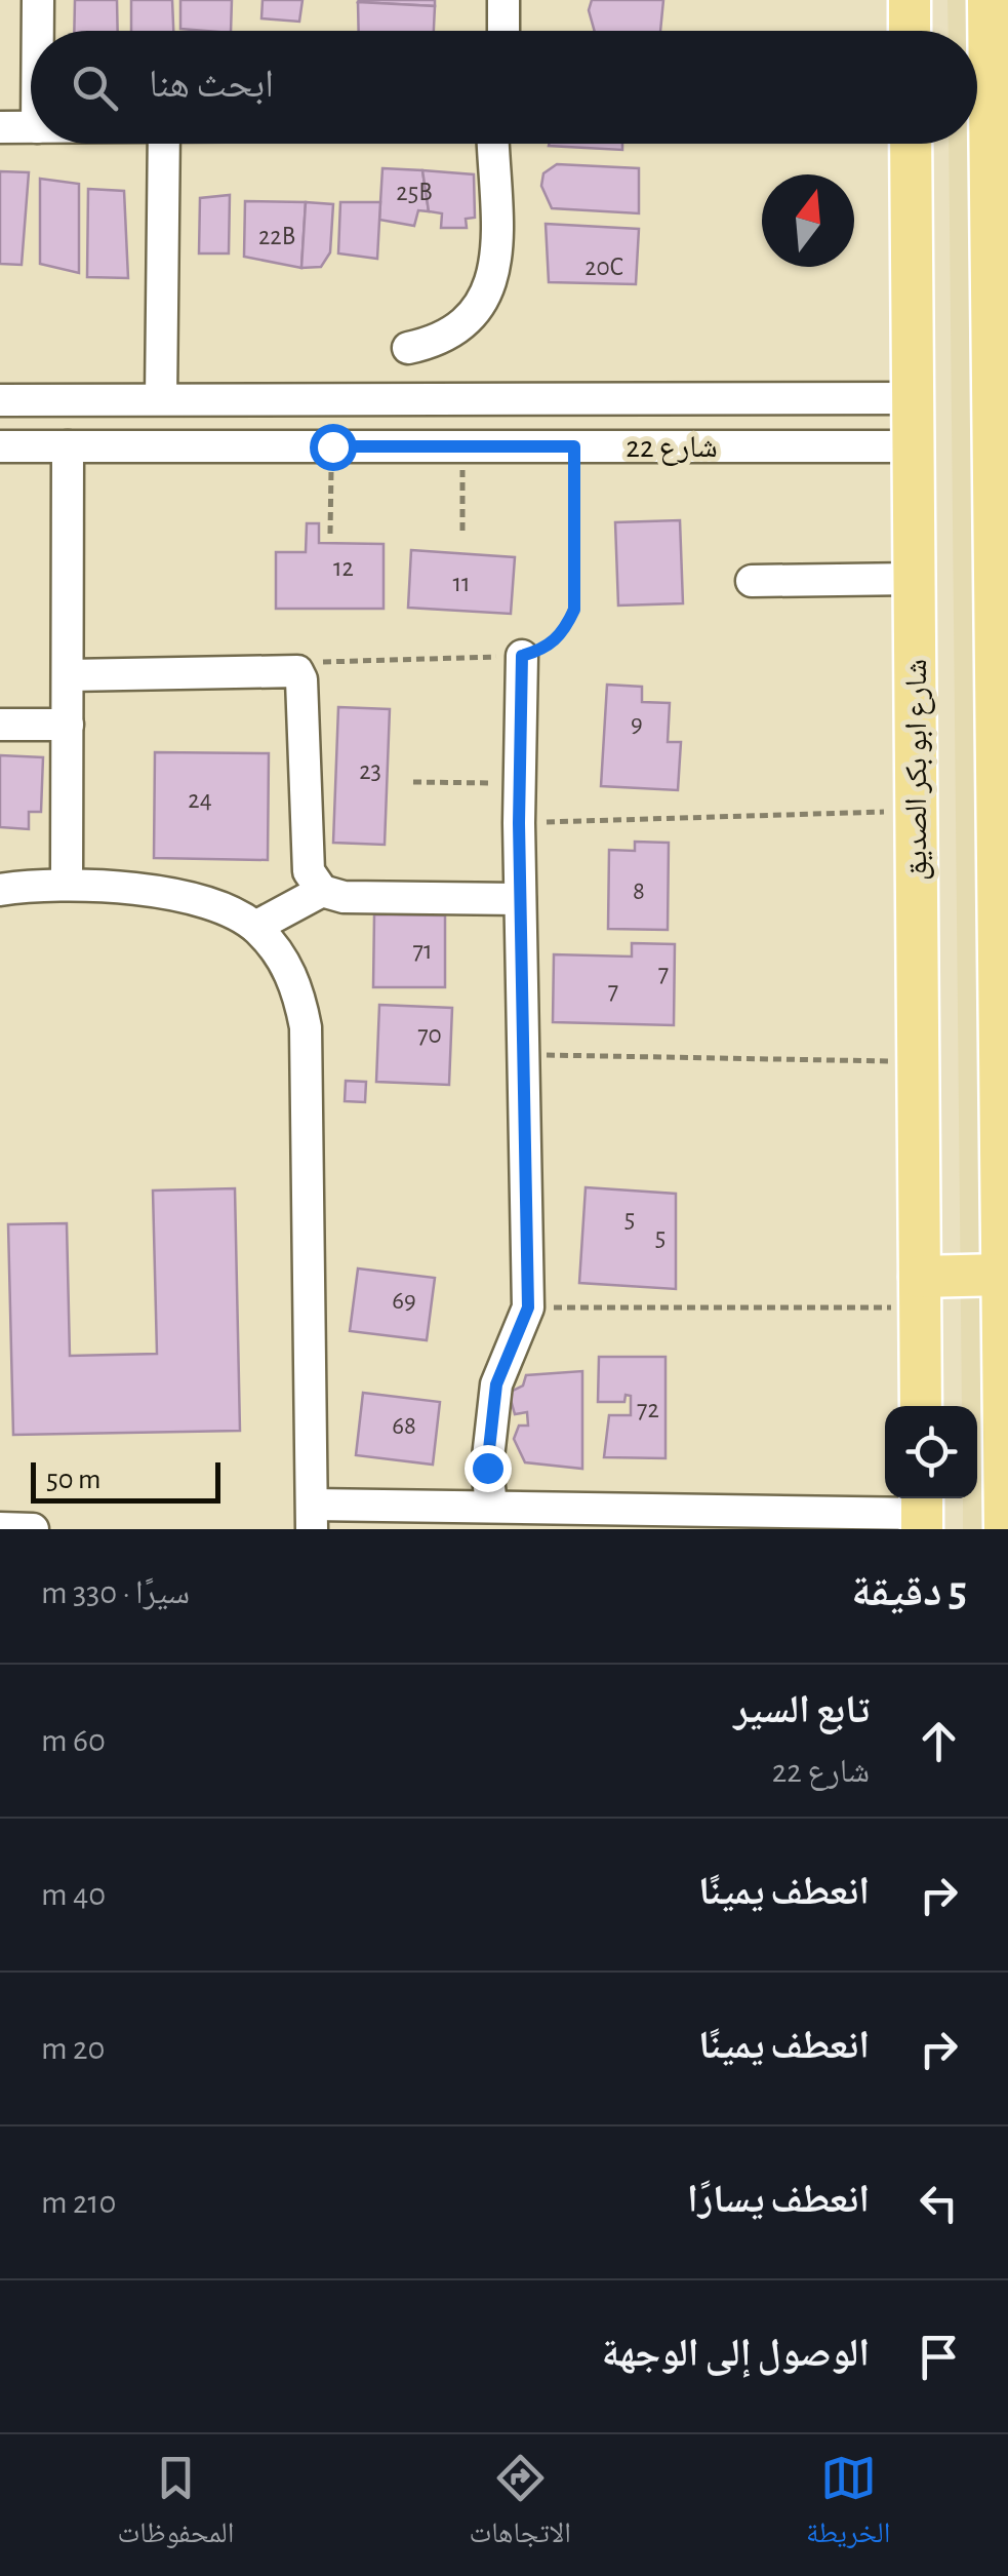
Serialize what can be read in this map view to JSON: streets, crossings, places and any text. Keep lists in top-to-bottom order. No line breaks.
{"streets":{"main road":["شارع ابو بكر الصديق"],"street":["شارع 22"]},"crossings":[["شارع 22","شارع ابو بكر الصديق"]],"house_numbers":["25B","22B","20C","12","11","9","23","24","8","71","7","7","70","5","5","69","72","68"],"scale_bar":"50 m","north":"top","page":{"search":"ابحث هنا","scale":"50 m","heading":["5 دقيقة","سيرًا · 330 m"],"list":[["تابع السير","شارع 22","60 m"],["انعطف يمينًا","40 m"],["انعطف يمينًا","20 m"],["انعطف يسارًا","210 m"],"الوصول إلى الوجهة"],"nav":["الخريطة","الاتجاهات","المحفوظات"]}}
